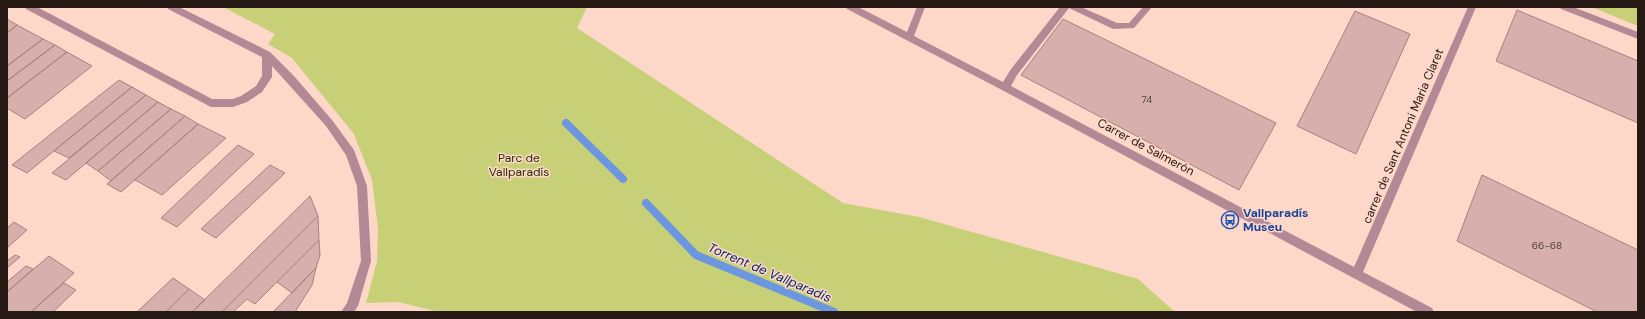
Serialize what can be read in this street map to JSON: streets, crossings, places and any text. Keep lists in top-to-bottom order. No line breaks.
{"streets":{"street":["carrer de Sant Antoni Maria Claret","Carrer de Salmerón"]},"crossings":[["carrer de Sant Antoni Maria Claret","Carrer de Salmerón"]],"water":["Torrent de Vallparadis"],"parks":["Parc de Vallparadís"],"places":{"bus stop":["Vallparadís Museu"]},"house_numbers":["74","66-68"]}
